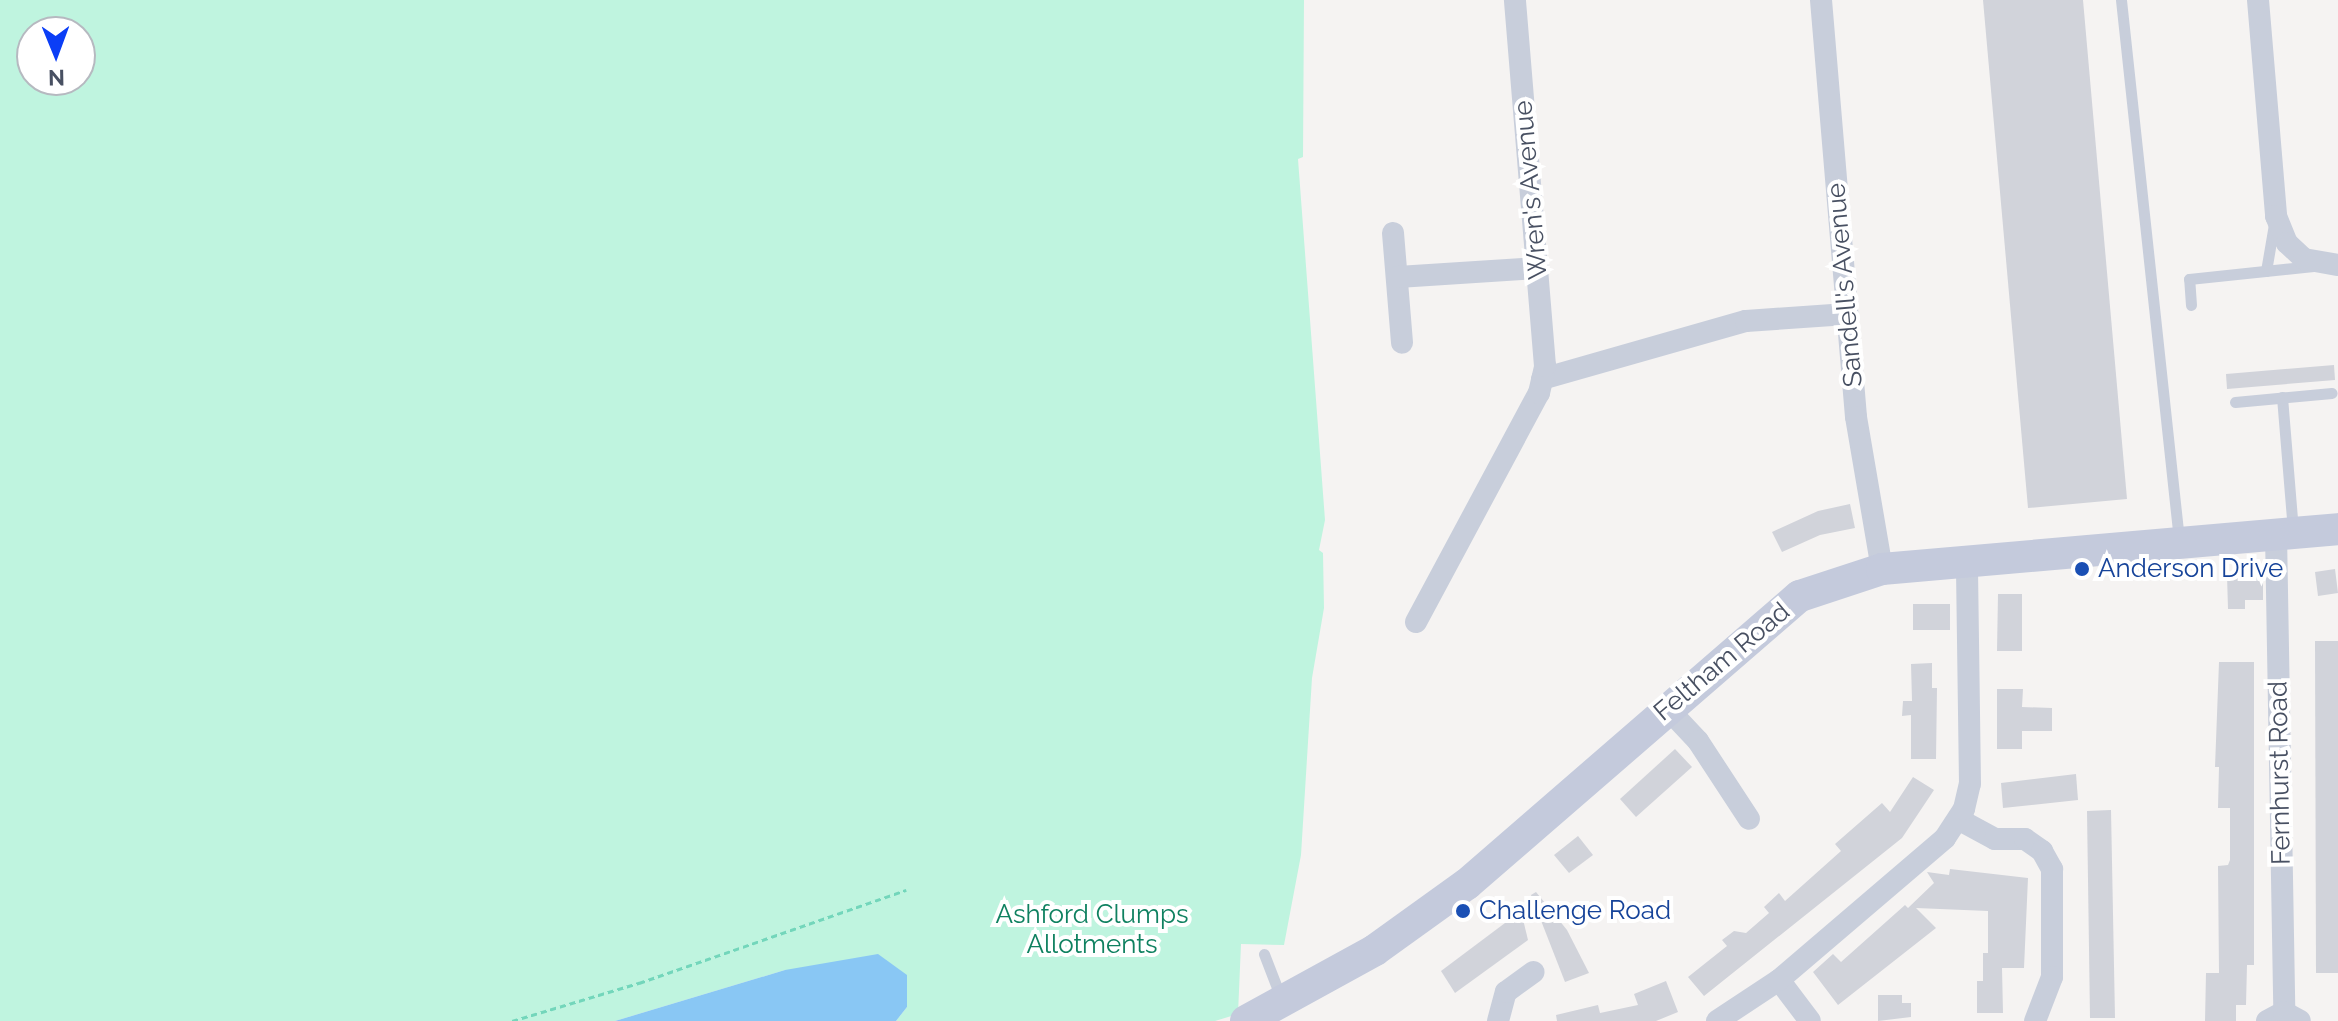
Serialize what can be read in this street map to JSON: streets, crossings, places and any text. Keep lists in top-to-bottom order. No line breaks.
{"streets":{"main road":["Feltham Road"],"street":["Wren's Avenue","Sandell's Avenue","Fernhurst Road"]},"crossings":[["Sandell's Avenue","Feltham Road"],["Feltham Road","Fernhurst Road"]],"parks":["Ashford Clumps Allotments"],"places":["Anderson Drive","Challenge Road"],"north":"bottom"}
